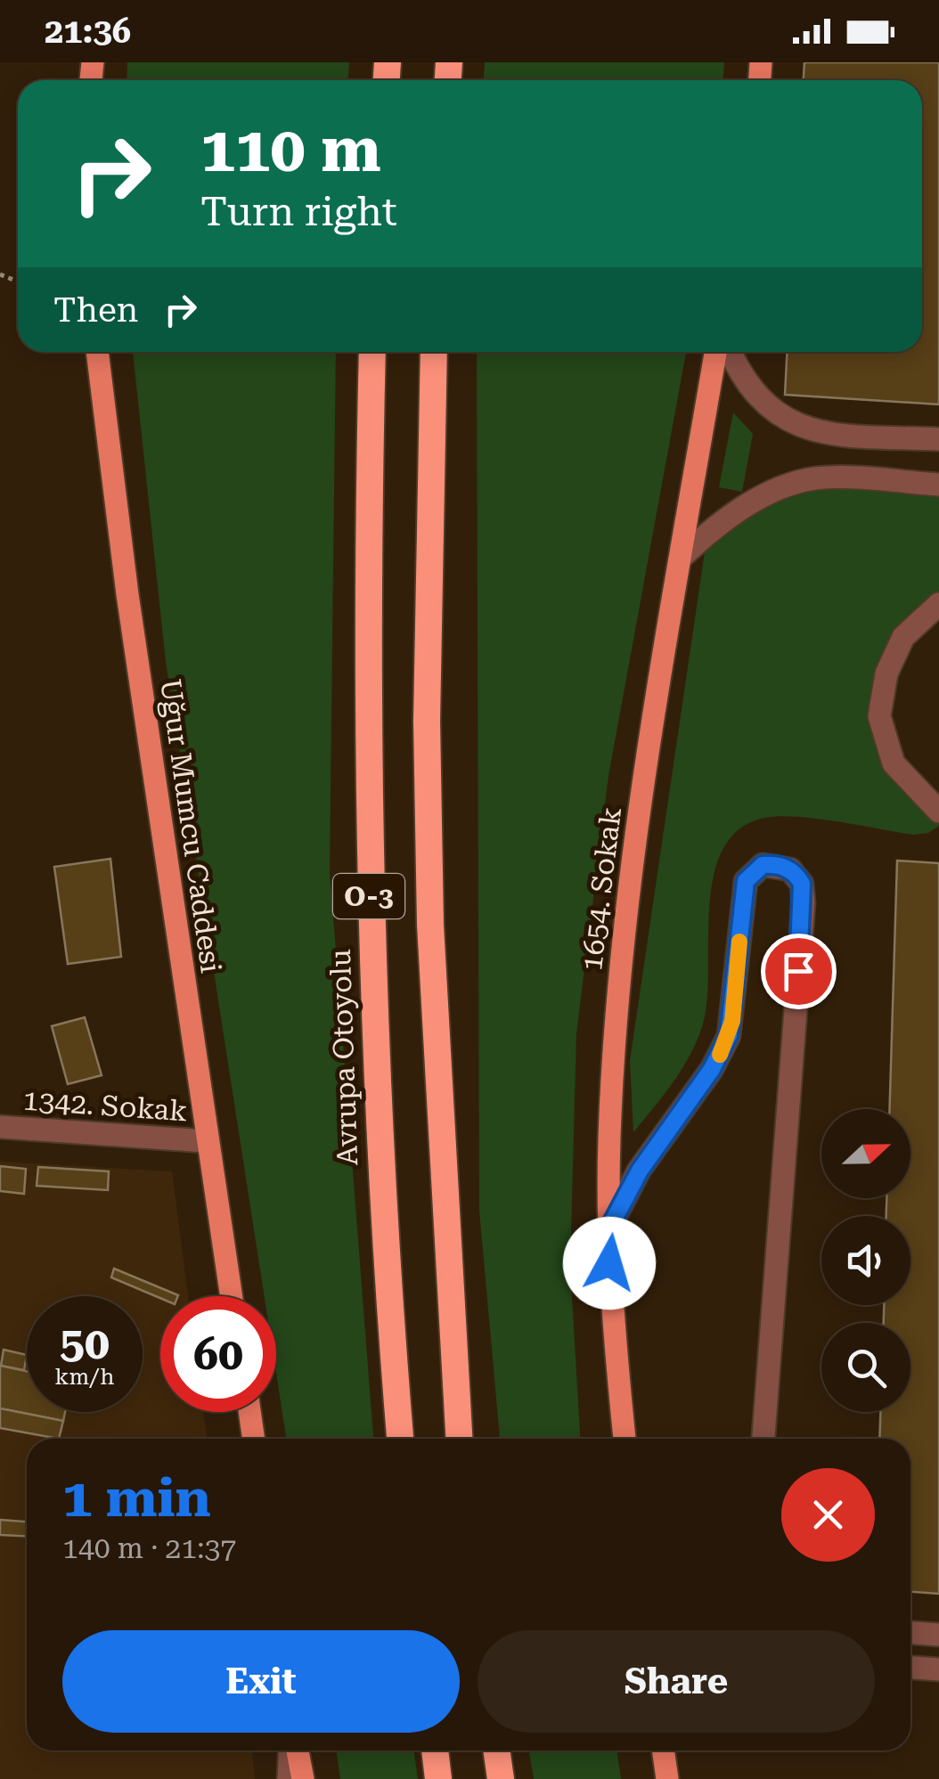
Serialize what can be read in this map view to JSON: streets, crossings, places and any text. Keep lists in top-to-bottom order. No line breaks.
{"streets":{"highway":["O-3","Avrupa Otoyolu"],"main road":["Uğur Mumcu Caddesi","1654. Sokak"],"street":["1342. Sokak"]},"crossings":[["Uğur Mumcu Caddesi","1342. Sokak"]],"north":"right","page":{"status":"21:36","turn":["110 m","Turn right"],"then":"Then","speed":"50 km/h","limit":"60","heading":["1 min","140 m · 21:37"],"buttons":["Exit","Share"]}}
